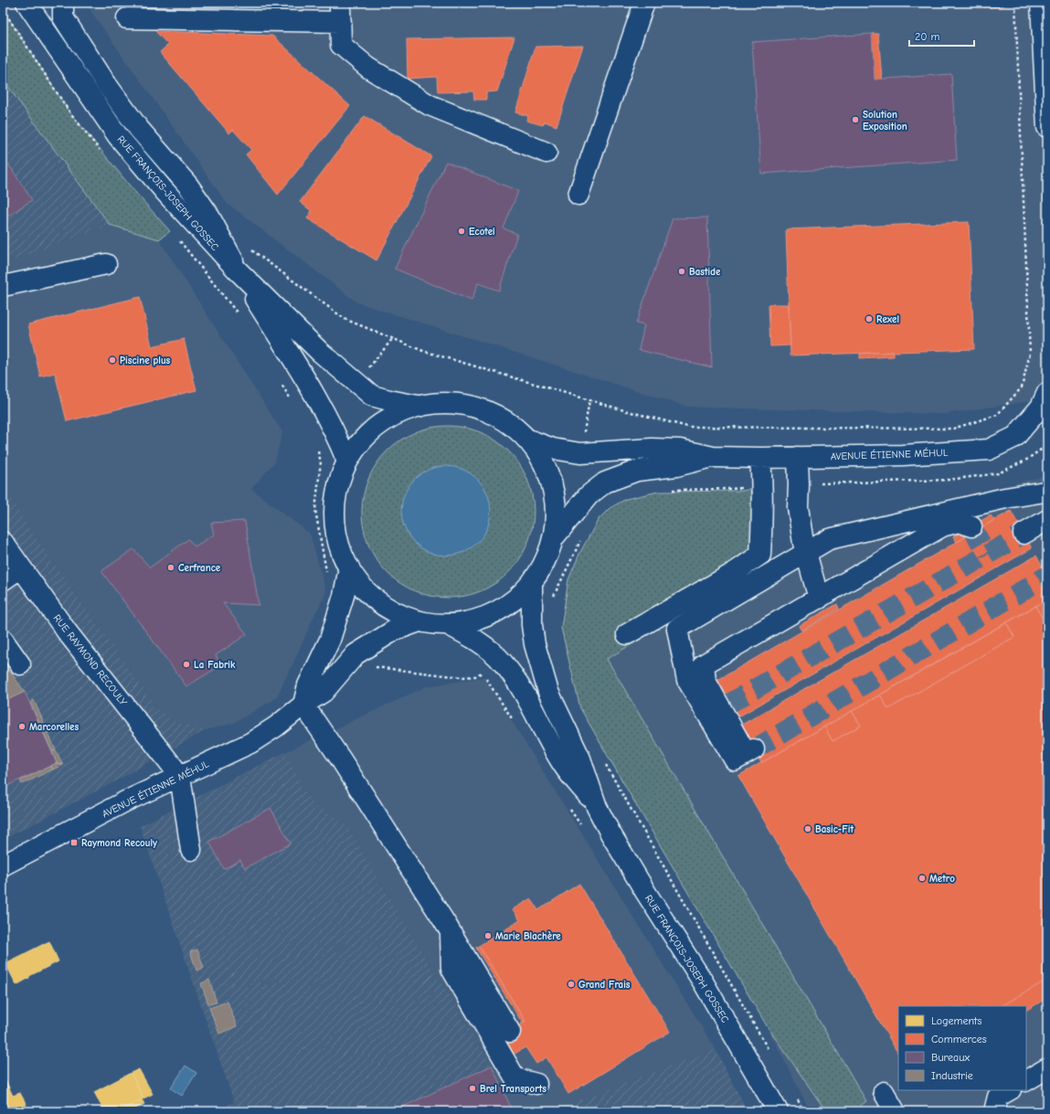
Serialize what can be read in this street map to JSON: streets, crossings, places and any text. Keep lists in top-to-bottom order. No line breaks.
{"streets":{"main road":["RUE FRANÇOIS-JOSEPH GOSSEC","AVENUE ÉTIENNE MÉHUL","RUE RAYMOND RECOULY"]},"crossings":[["AVENUE ÉTIENNE MÉHUL","RUE RAYMOND RECOULY"]],"places":{"other":["Solution Exposition","Ecotel","Bastide","Rexel","Piscine plus","Cerfrance","La Fabrik","Marcorelles","Basic-Fit","Metro","Marie Blachère","Grand Frais","Brel Transports"],"transit":["Raymond Recouly"]},"legend":["Logements","Commerces","Bureaux","Industrie"],"scale_bar":"20 m"}
